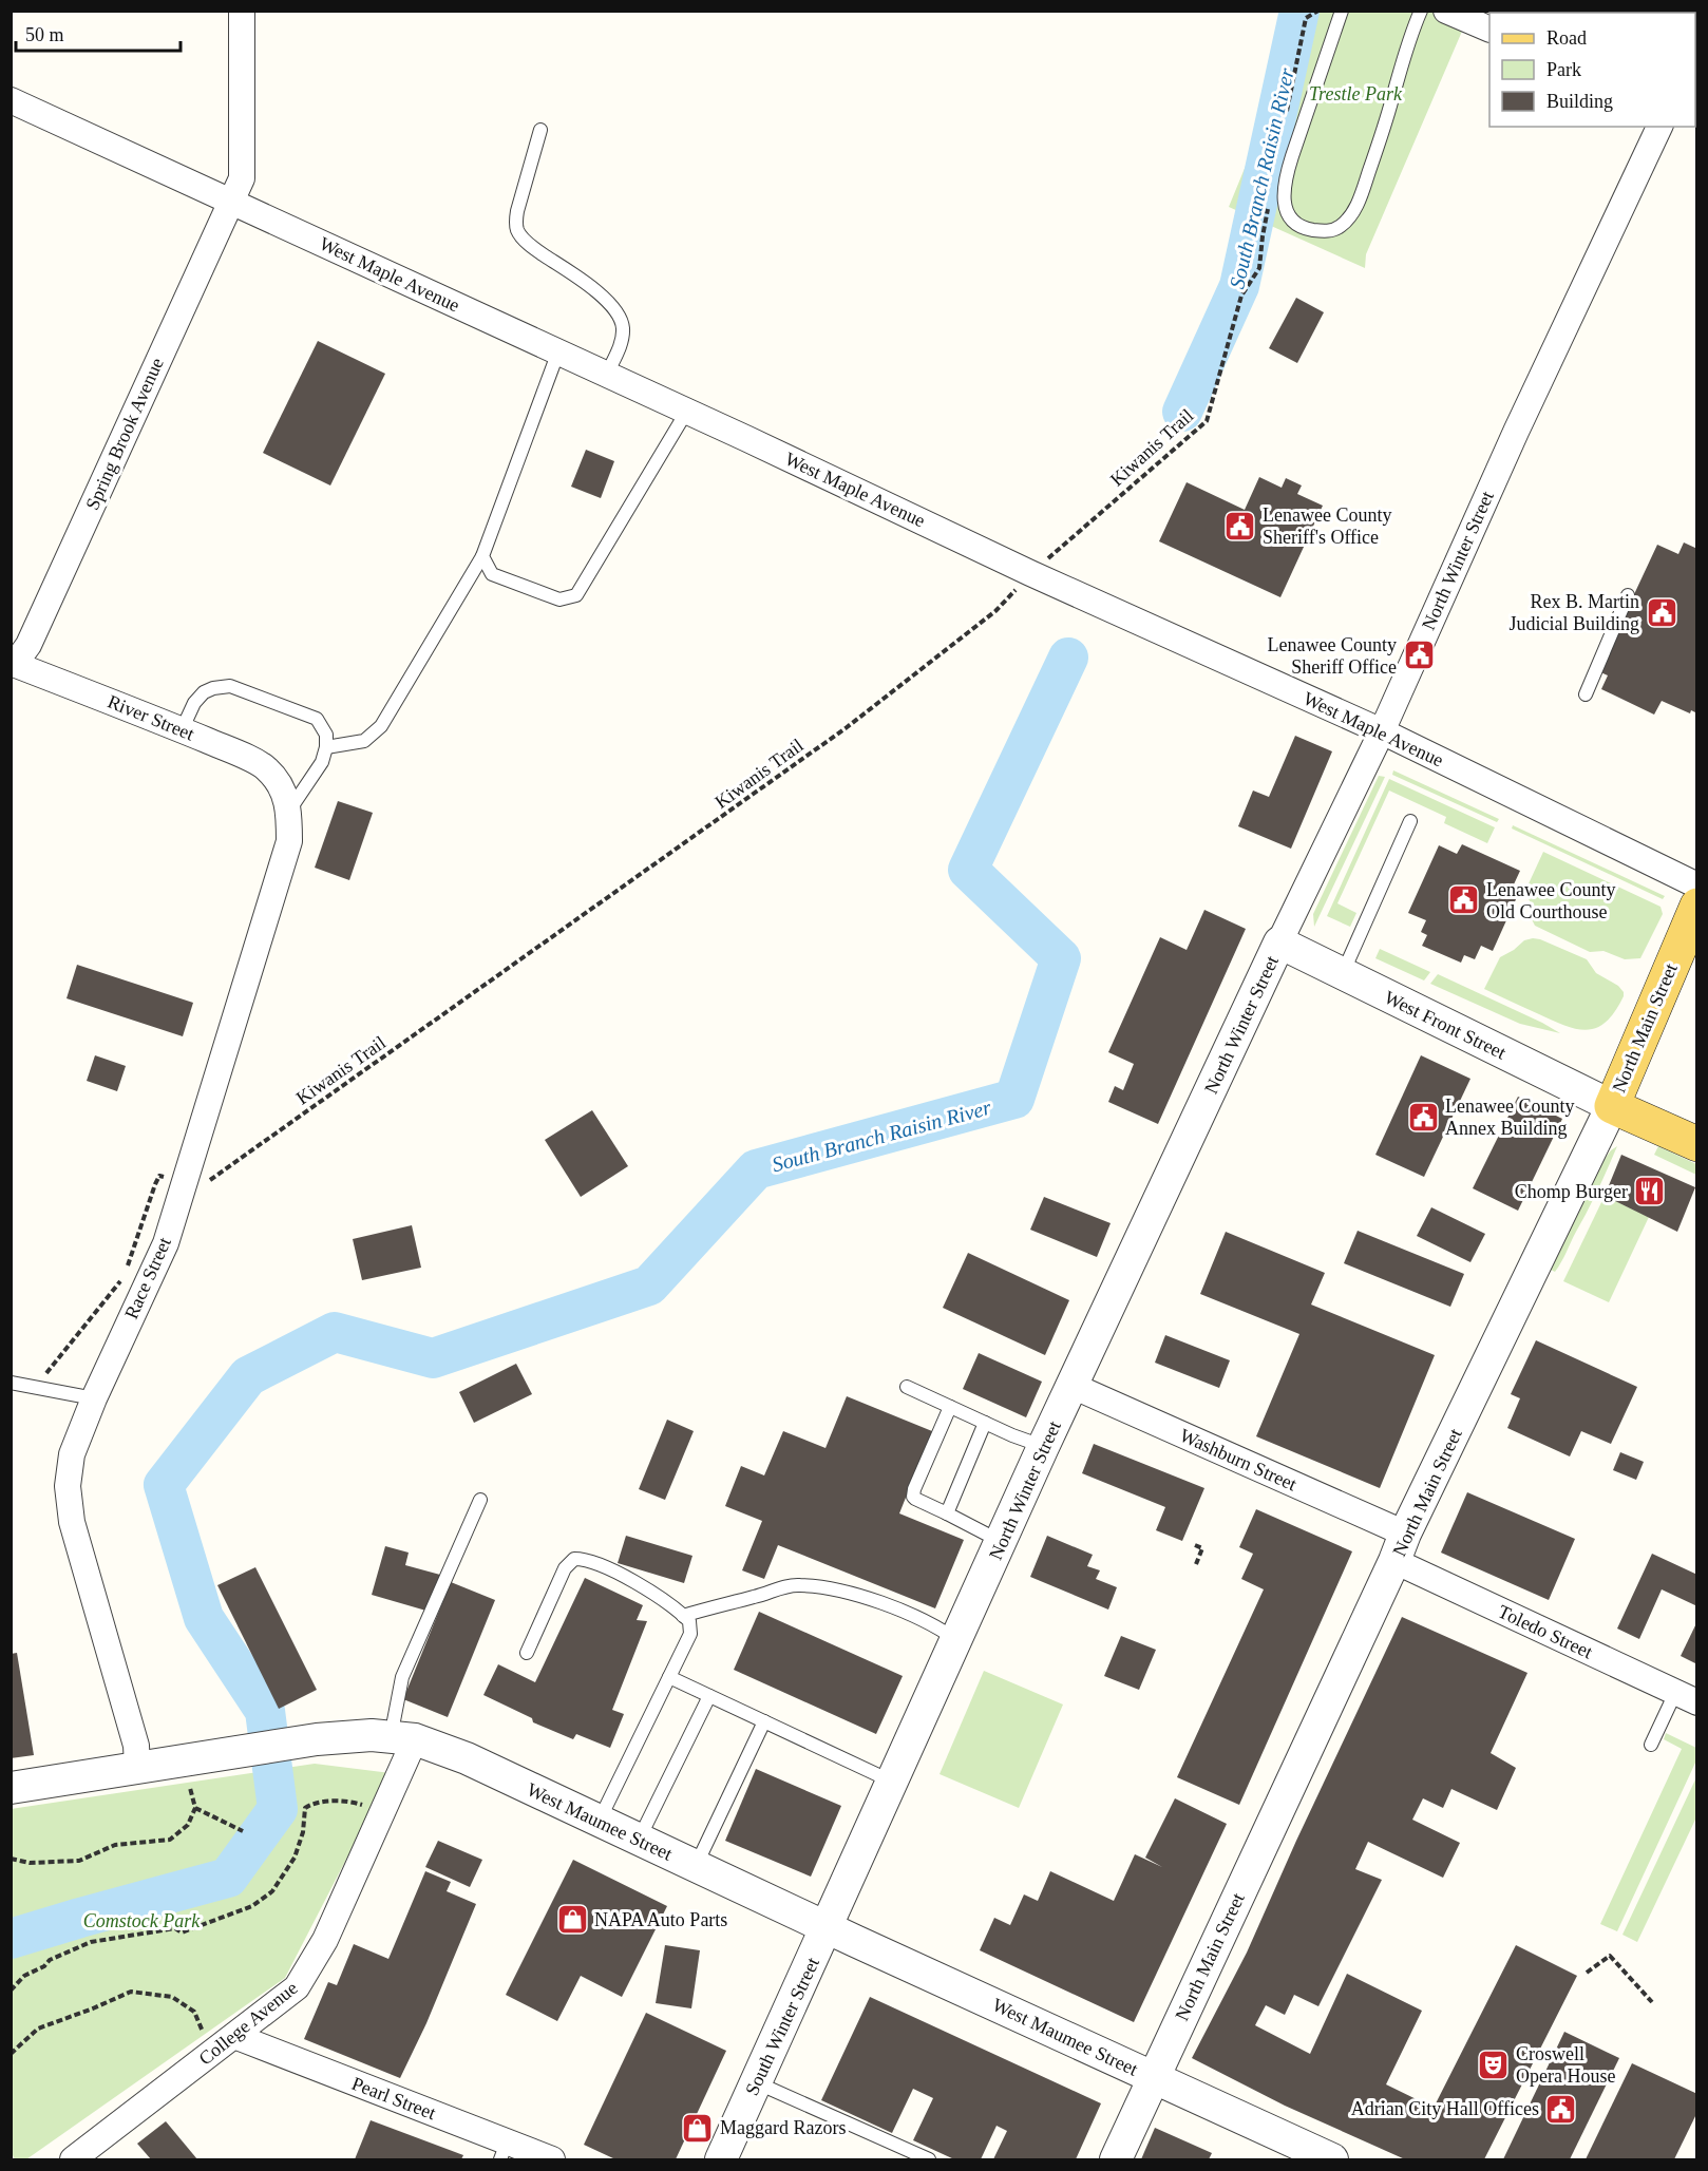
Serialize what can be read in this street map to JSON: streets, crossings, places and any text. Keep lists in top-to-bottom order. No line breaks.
{"streets":{"main road":["North Main Street"],"street":["West Maple Avenue","Spring Brook Avenue","North Winter Street","River Street","West Front Street","Race Street","Washburn Street","Toledo Street","West Maumee Street","College Avenue","South Winter Street","Pearl Street"],"path":["Kiwanis Trail"]},"crossings":[["West Maple Avenue","Spring Brook Avenue"],["West Maple Avenue","Kiwanis Trail"],["West Maple Avenue","North Winter Street"],["Spring Brook Avenue","River Street"],["Kiwanis Trail","Race Street"],["North Winter Street","West Front Street"],["North Winter Street","Washburn Street"],["North Winter Street","West Maumee Street"],["North Winter Street","South Winter Street"],["River Street","Race Street"],["West Front Street","North Main Street"],["North Main Street","Washburn Street"],["North Main Street","Toledo Street"],["North Main Street","West Maumee Street"],["Race Street","West Maumee Street"],["Washburn Street","Toledo Street"],["West Maumee Street","College Avenue"],["West Maumee Street","South Winter Street"],["College Avenue","Pearl Street"]],"water":["South Branch Raisin River"],"parks":["Trestle Park","Comstock Park"],"places":{"public building":["Lenawee County Sheriff's Office","Rex B. Martin Judicial Building","Lenawee County Sheriff Office","Lenawee County Old Courthouse","Lenawee County Annex Building","Adrian City Hall Offices"],"restaurant":["Chomp Burger"],"shop":["NAPA Auto Parts","Maggard Razors"],"theatre":["Croswell Opera House"]},"legend":["Road","Park","Building"],"scale_bar":"50 m"}
